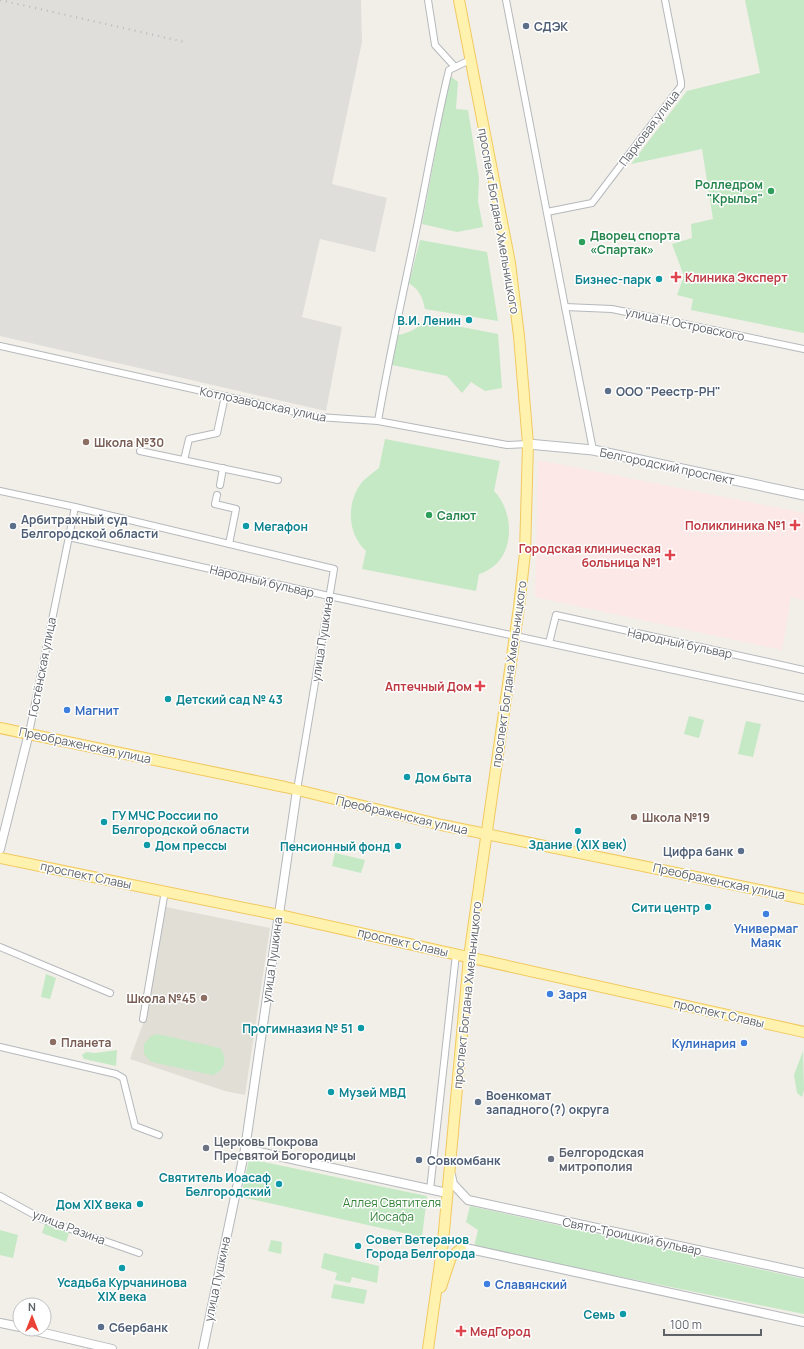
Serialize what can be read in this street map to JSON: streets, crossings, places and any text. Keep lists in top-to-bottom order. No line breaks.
{"streets":{"main road":["проспект Богдана Хмельницкого","Белгородский проспект","Преображенская улица","проспект Славы"],"street":["Парковая улица","улица Н.Островского","Котлозаводская улица","Народный бульвар","улица Пушкина","Гостёнская улица","улица Разина","Свято-Троицкий бульвар"]},"crossings":[["проспект Богдана Хмельницкого","Котлозаводская улица"],["проспект Богдана Хмельницкого","Белгородский проспект"],["проспект Богдана Хмельницкого","Народный бульвар"],["проспект Богдана Хмельницкого","Преображенская улица"],["проспект Богдана Хмельницкого","проспект Славы"],["проспект Богдана Хмельницкого","Свято-Троицкий бульвар"],["Котлозаводская улица","Белгородский проспект"],["Народный бульвар","улица Пушкина"],["Народный бульвар","Гостёнская улица"],["улица Пушкина","Преображенская улица"],["улица Пушкина","проспект Славы"],["Гостёнская улица","Преображенская улица"]],"parks":["Аллея Святителя Иосафа"],"places":{"other":["СДЭК","Ролледром \"Крылья\"","Дворец спорта «Спартак»","Бизнес-парк","В.И. Ленин","ООО \"Реестр-РН\"","Школа №30","Салют","Арбитражный суд Белгородской области","Мегафон","Детский сад № 43","Магнит","Дом быта","Школа №19","ГУ МЧС России по Белгородской области","Здание (XIX век)","Дом прессы","Пенсионный фонд","Цифра банк","Сити центр","Универмаг Маяк","Заря","Школа №45","Прогимназия № 51","Планета","Кулинария","Музей МВД","Военкомат западного(?) округа","Церковь Покрова Пресвятой Богородицы","Белгородская митрополия","Совкомбанк","Святитель Иоасаф Белгородский","Дом XIX века","Совет Ветеранов Города Белгорода","Усадьба Курчанинова XIX века","Славянский","Семь","Сбербанк"],"health":["Клиника Эксперт","Поликлиника №1","Городская клиническая больница №1","Аптечный Дом","МедГород"]},"scale_bar":"100 m","north":"top"}
